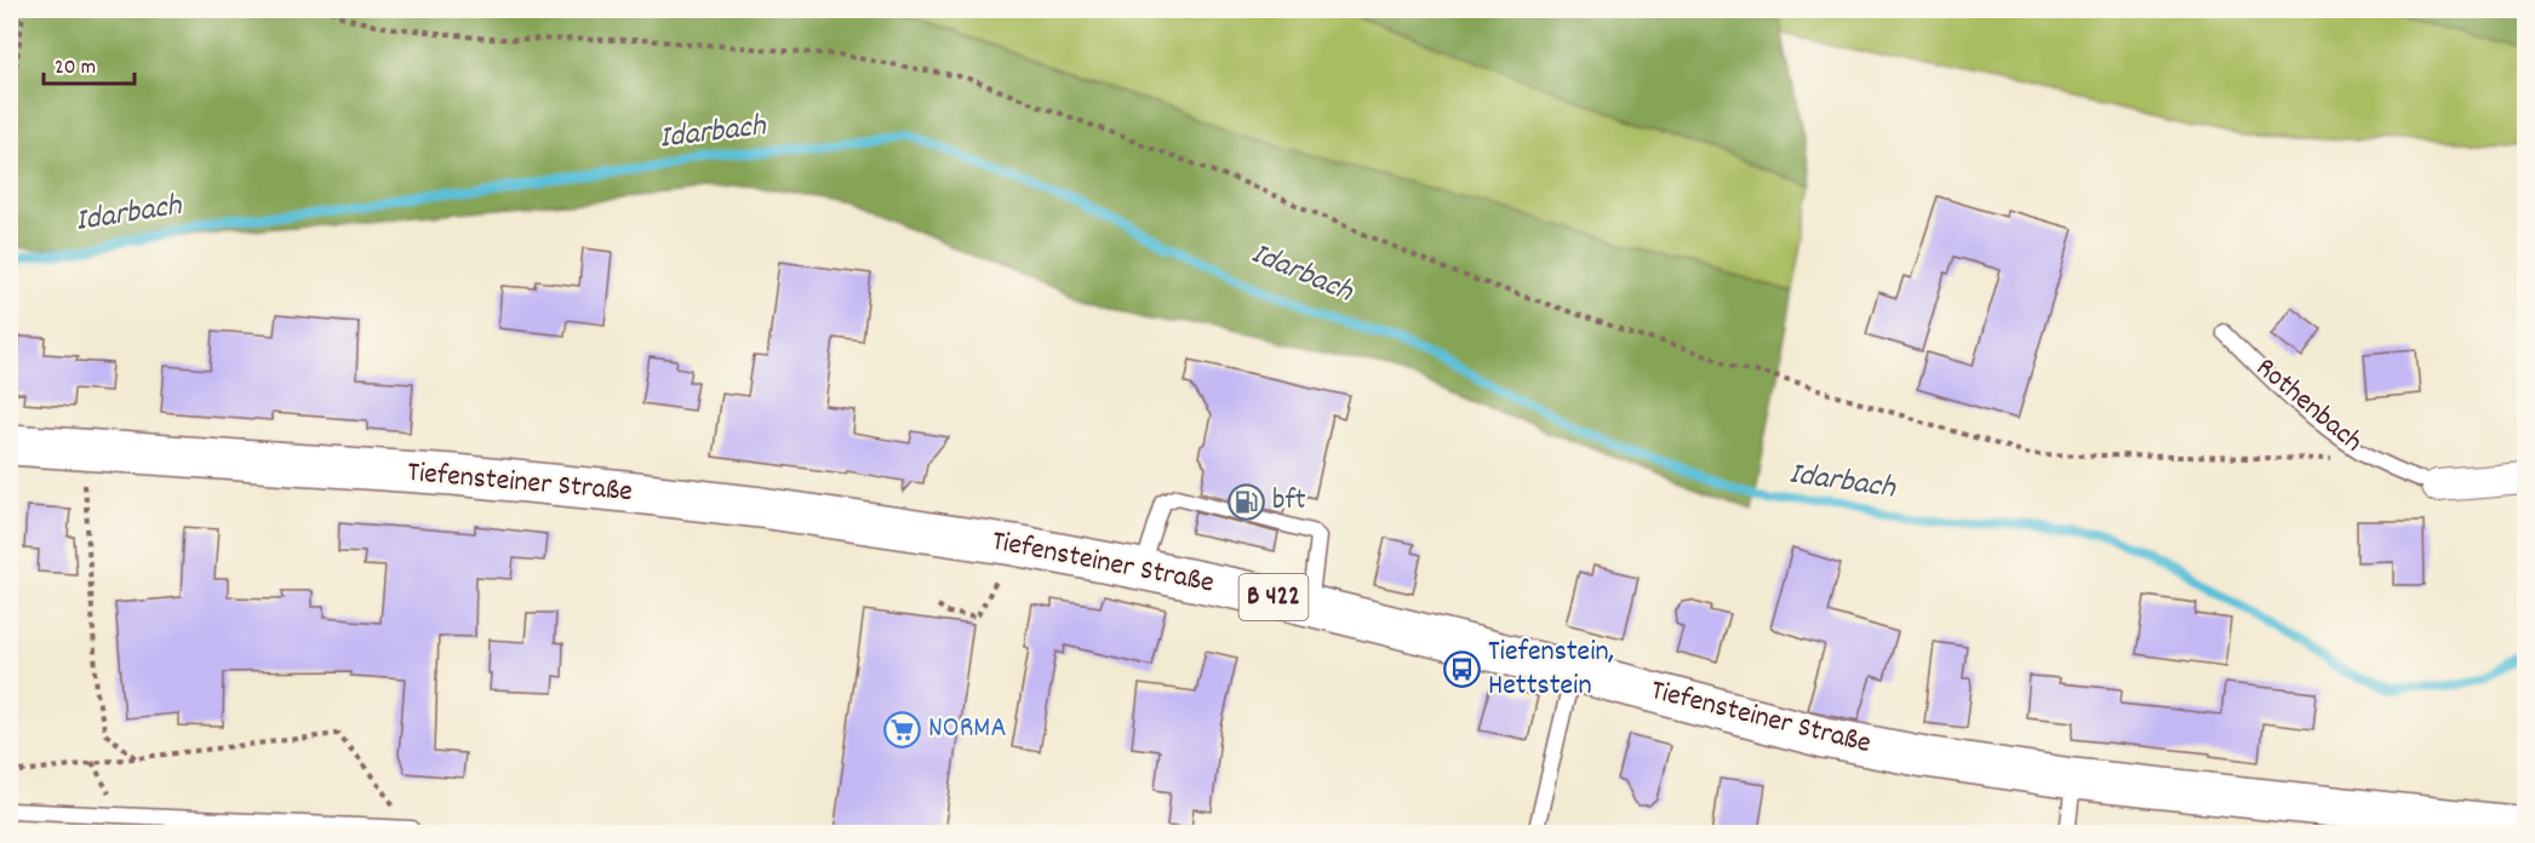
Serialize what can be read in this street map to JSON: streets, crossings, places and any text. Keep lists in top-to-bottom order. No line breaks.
{"streets":{"main road":["Tiefensteiner Straße","B 422"],"street":["Rothenbach"]},"water":["Idarbach"],"places":{"fuel station":["bft"],"bus stop":["Tiefenstein, Hettstein"],"supermarket":["NORMA"]},"scale_bar":"20 m"}
